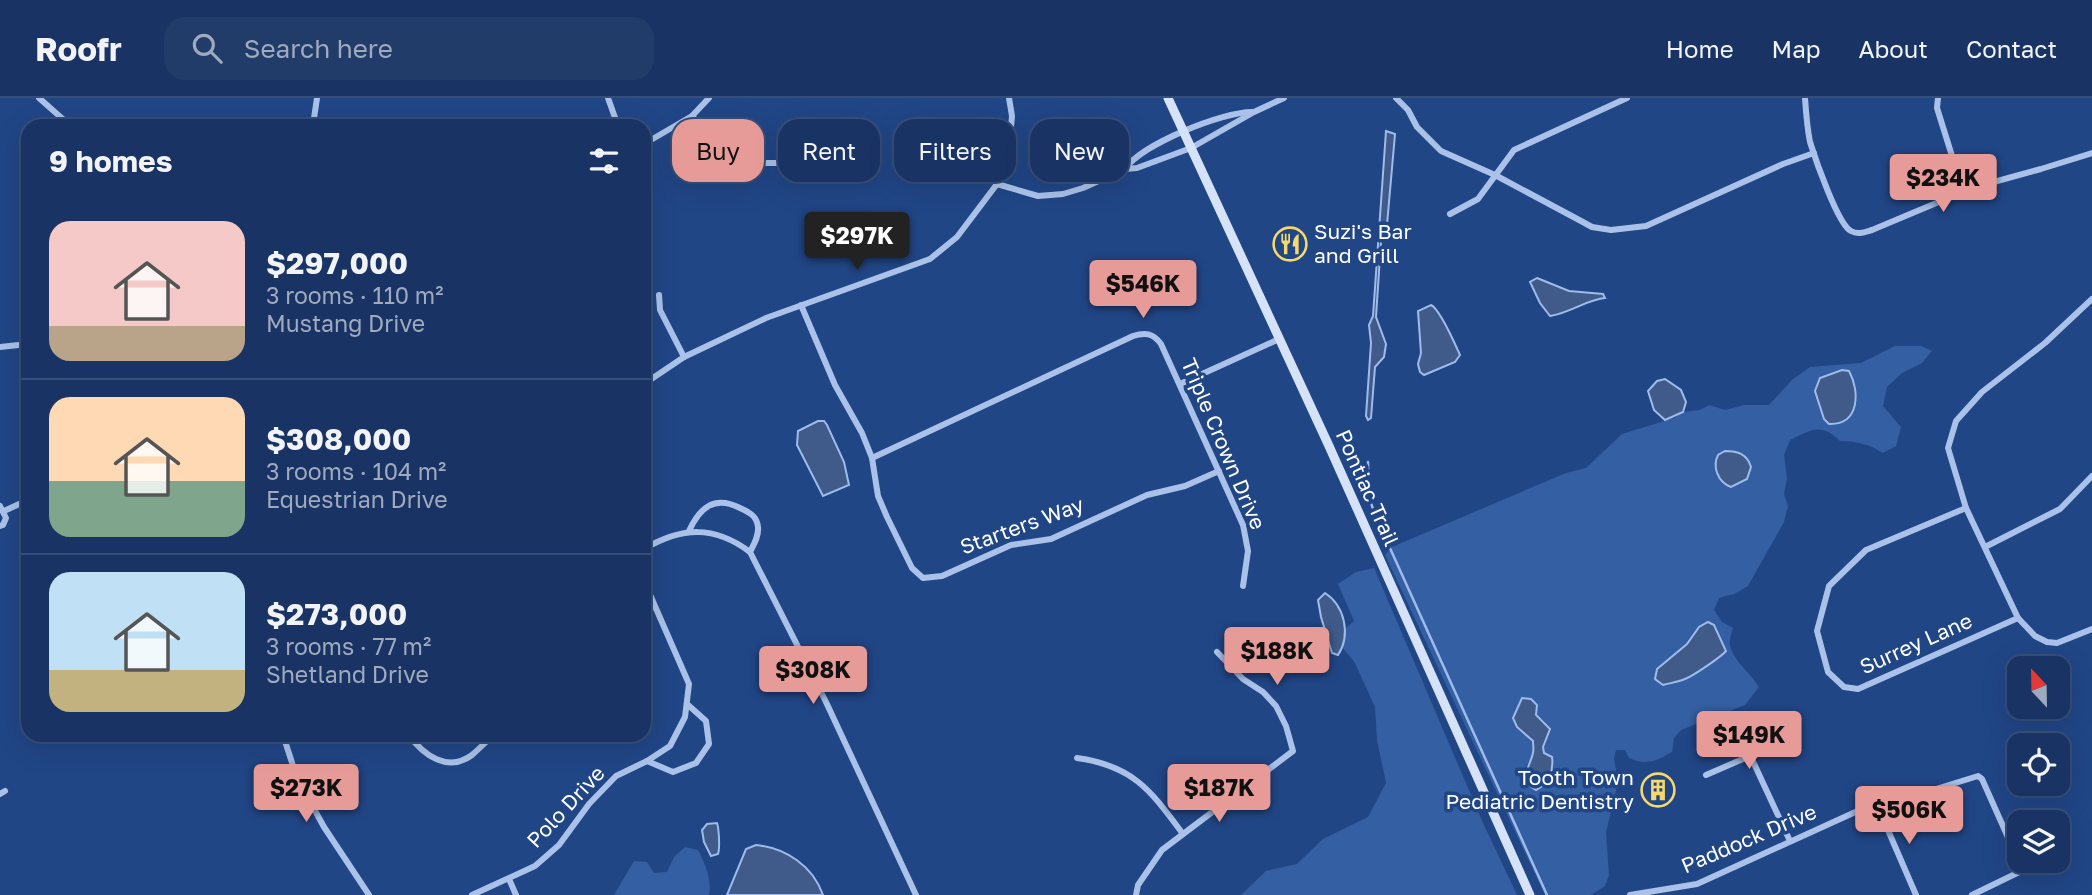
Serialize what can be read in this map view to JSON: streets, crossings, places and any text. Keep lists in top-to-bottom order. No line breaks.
{"streets":{"main road":["Pontiac Trail"],"street":["Triple Crown Drive","Starters Way","Surrey Lane","Polo Drive","Paddock Drive"]},"crossings":[["Triple Crown Drive","Starters Way"]],"places":{"restaurant":["Suzi's Bar and Grill"],"building":["Tooth Town Pediatric Dentistry"]},"north":"top","page":{"header":"Roofr","search":"Search here","nav":["Home","Map","About","Contact"],"chip":["Buy","Rent","Filters","New"],"heading":"9 homes","price":["$234K","$297K","$546K","$188K","$308K","$149K","$273K","$187K","$506K"],"list":[{"name":"$297,000","note":"3 rooms · 110 m² · Mustang Drive"},{"name":"$308,000","note":"3 rooms · 104 m² · Equestrian Drive"},{"name":"$273,000","note":"3 rooms · 77 m² · Shetland Drive"}]}}
